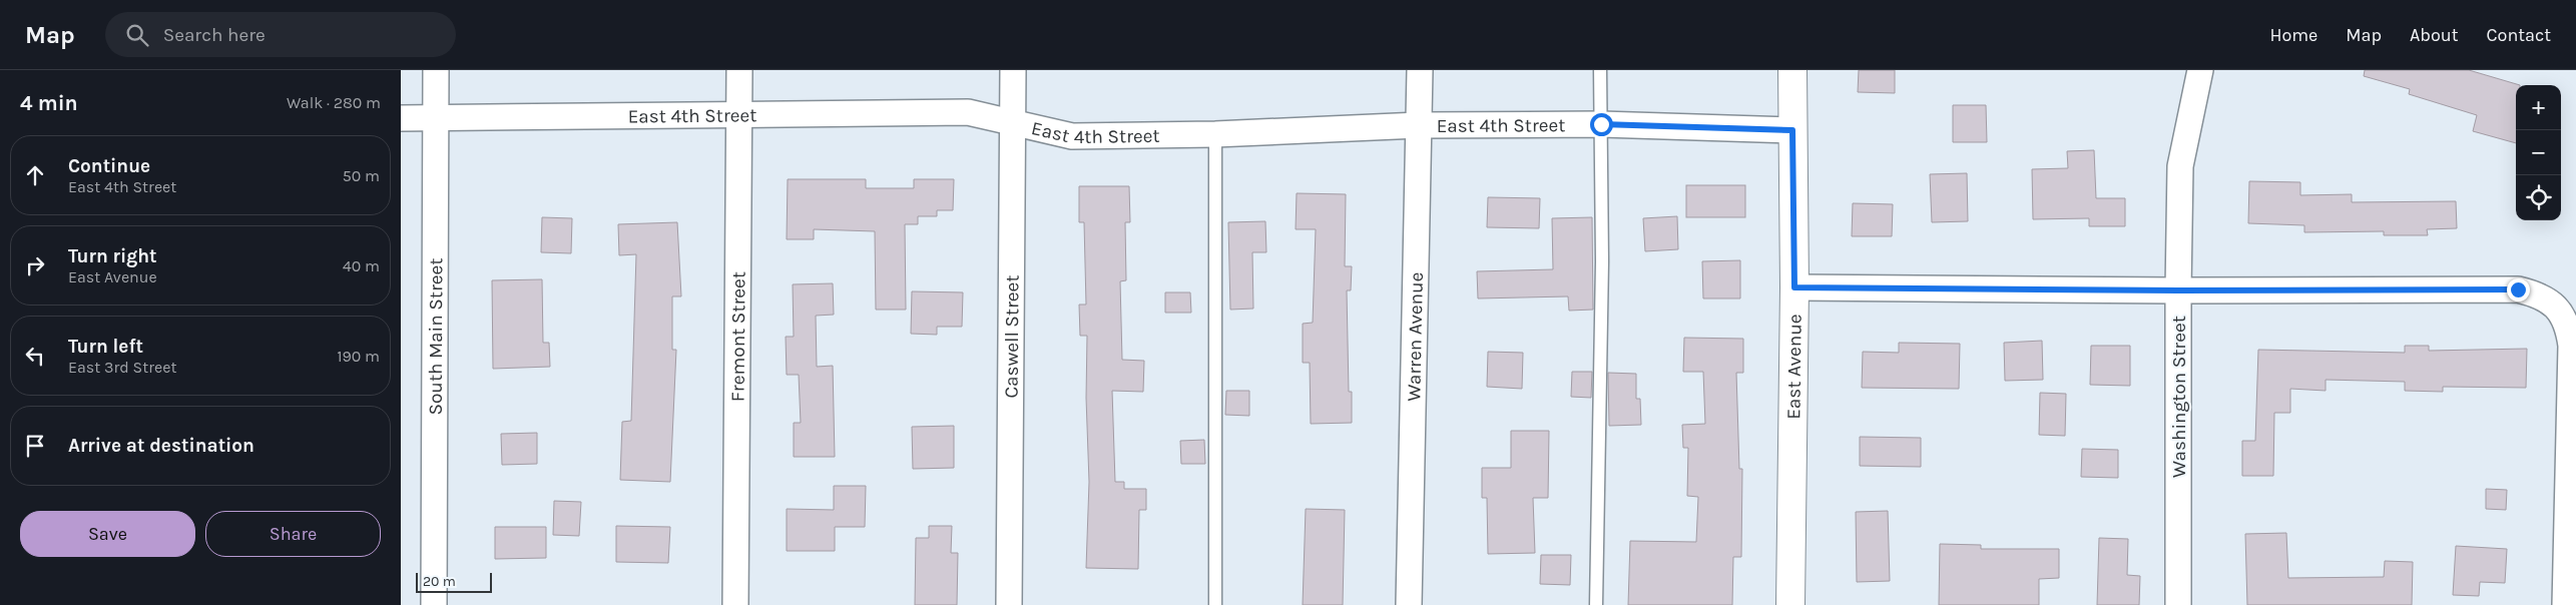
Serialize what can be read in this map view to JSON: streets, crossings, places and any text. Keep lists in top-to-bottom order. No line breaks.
{"streets":{"street":["East 4th Street","South Main Street","Fremont Street","Caswell Street","Warren Avenue","East Avenue","Washington Street"]},"crossings":[["East 4th Street","South Main Street"],["East 4th Street","Fremont Street"],["East 4th Street","Caswell Street"],["East 4th Street","Warren Avenue"],["East 4th Street","East Avenue"]],"scale_bar":"20 m","page":{"header":"Map","search":"Search here","nav":["Home","Map","About","Contact"],"heading":["4 min","Walk · 280 m"],"map_buttons":["+","−"],"list":[["Continue","East 4th Street","50 m"],["Turn right","East Avenue","40 m"],["Turn left","East 3rd Street","190 m"],"Arrive at destination"],"buttons":["Save","Share"],"scale":"20 m"}}
